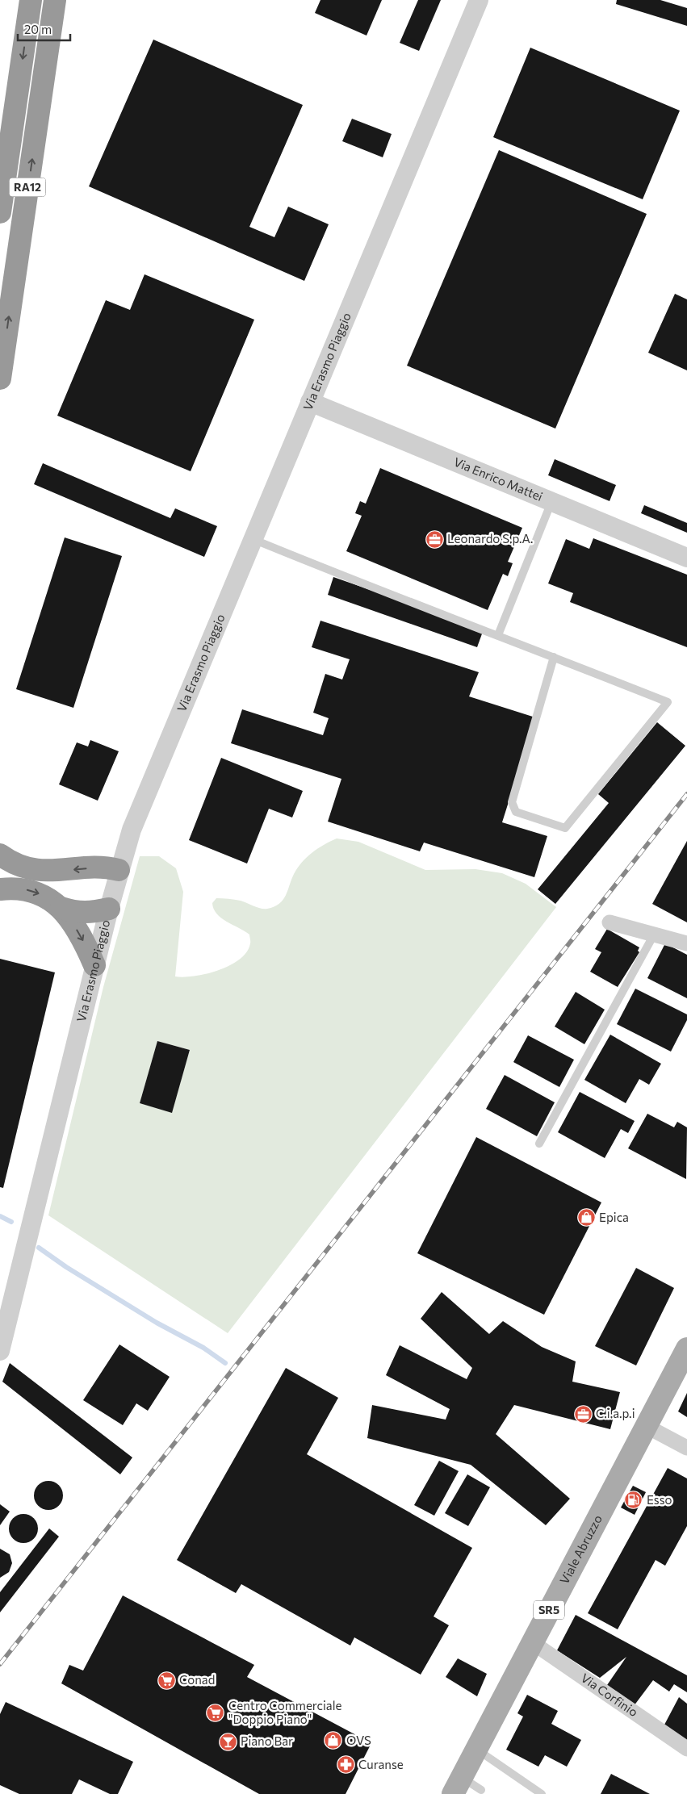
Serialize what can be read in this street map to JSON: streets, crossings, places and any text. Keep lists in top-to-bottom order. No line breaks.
{"streets":{"highway":["RA12"],"main road":["Viale Abruzzo","SR5"],"street":["Via Erasmo Piaggio","Via Enrico Mattei","Via Corfinio"]},"crossings":[["Via Erasmo Piaggio","Via Enrico Mattei"],["Viale Abruzzo","Via Corfinio"]],"places":{"office":["Leonardo S.p.A.","C.i.a.p.i"],"shop":["Epica","OVS"],"fuel station":["Esso"],"supermarket":["Conad","Centro Commerciale \"Doppio Piano\""],"bar":["Piano Bar"],"pharmacy":["Curanse"]},"scale_bar":"20 m"}
